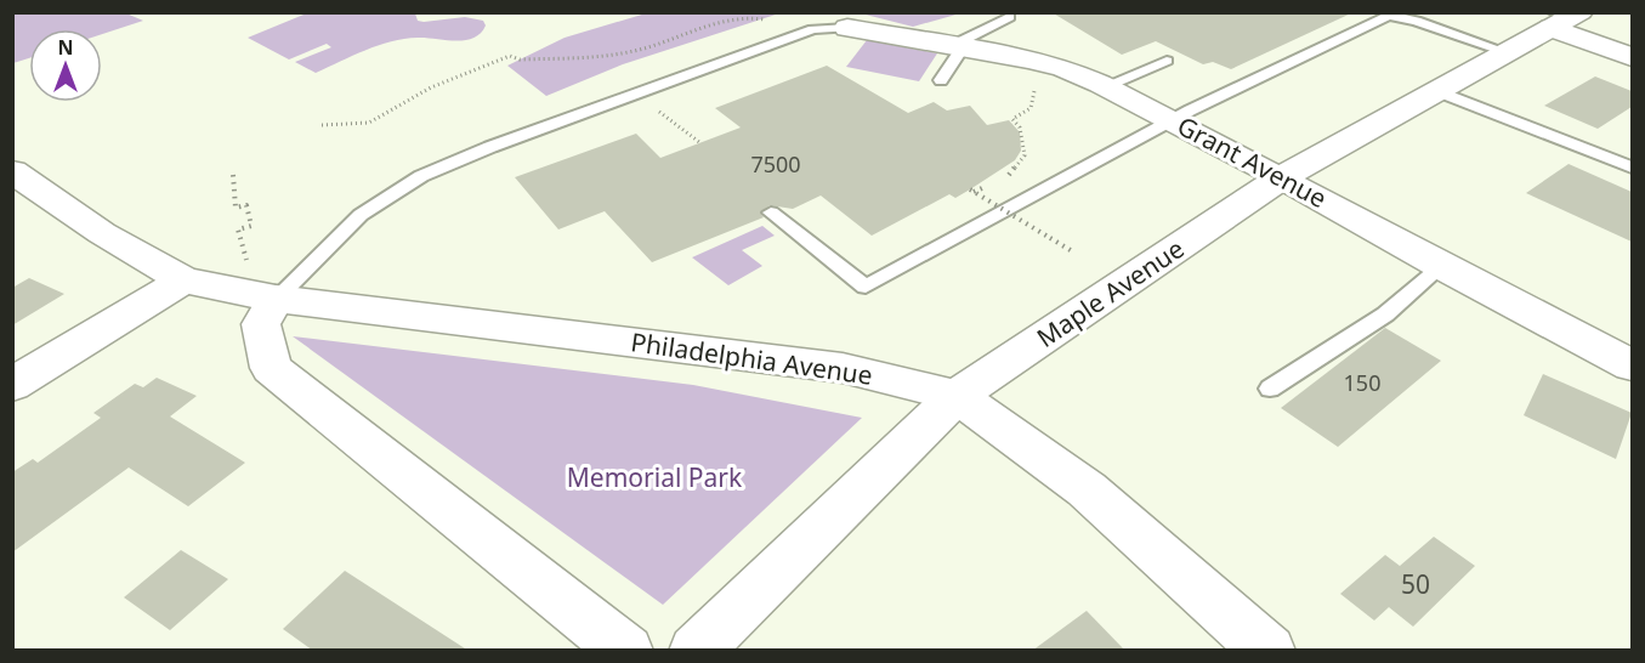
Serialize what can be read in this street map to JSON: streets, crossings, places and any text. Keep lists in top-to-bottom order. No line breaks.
{"streets":{"street":["Grant Avenue","Maple Avenue","Philadelphia Avenue"]},"crossings":[["Grant Avenue","Maple Avenue"],["Maple Avenue","Philadelphia Avenue"]],"parks":["Memorial Park"],"house_numbers":["7500","150","50"],"north":"top"}
